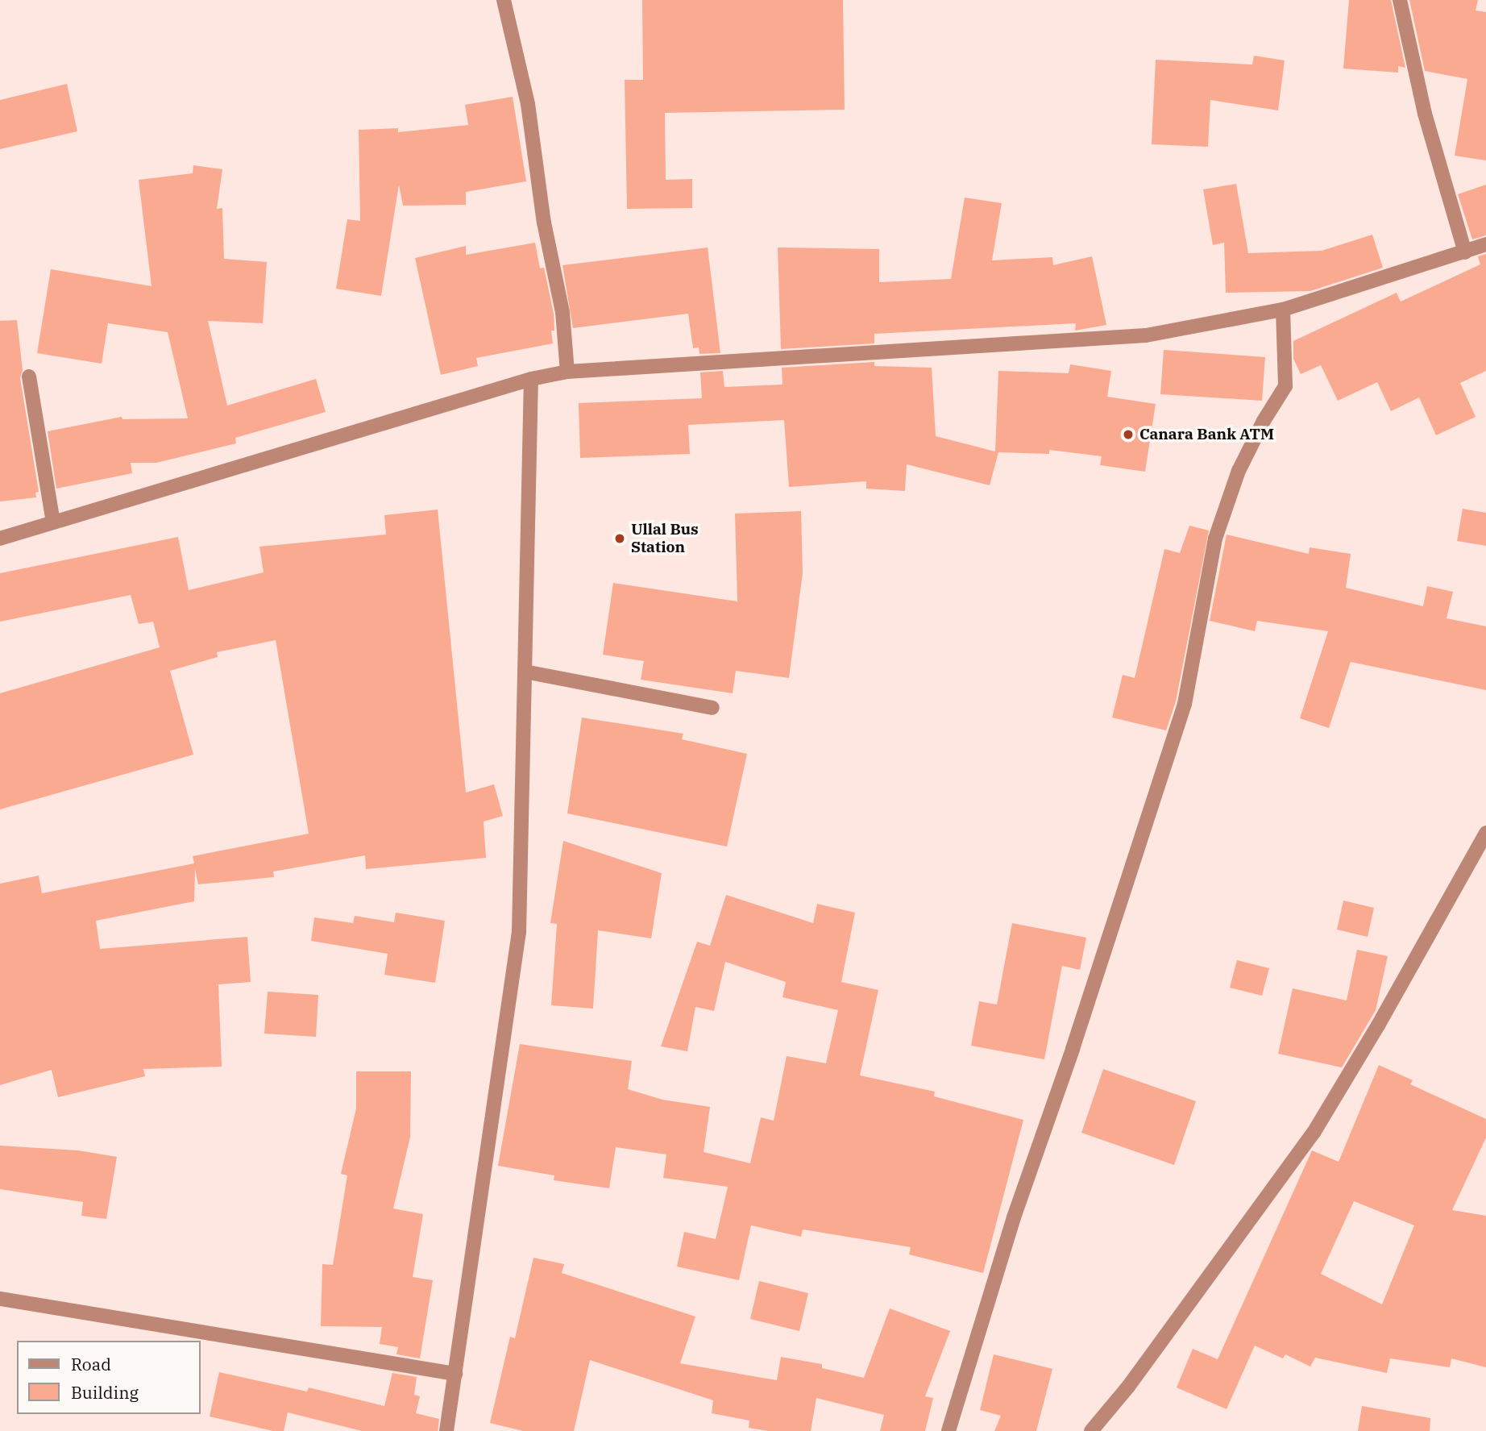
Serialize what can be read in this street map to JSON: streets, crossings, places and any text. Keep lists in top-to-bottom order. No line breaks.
{"places":["Canara Bank ATM","Ullal Bus Station"],"legend":["Road","Building"]}
